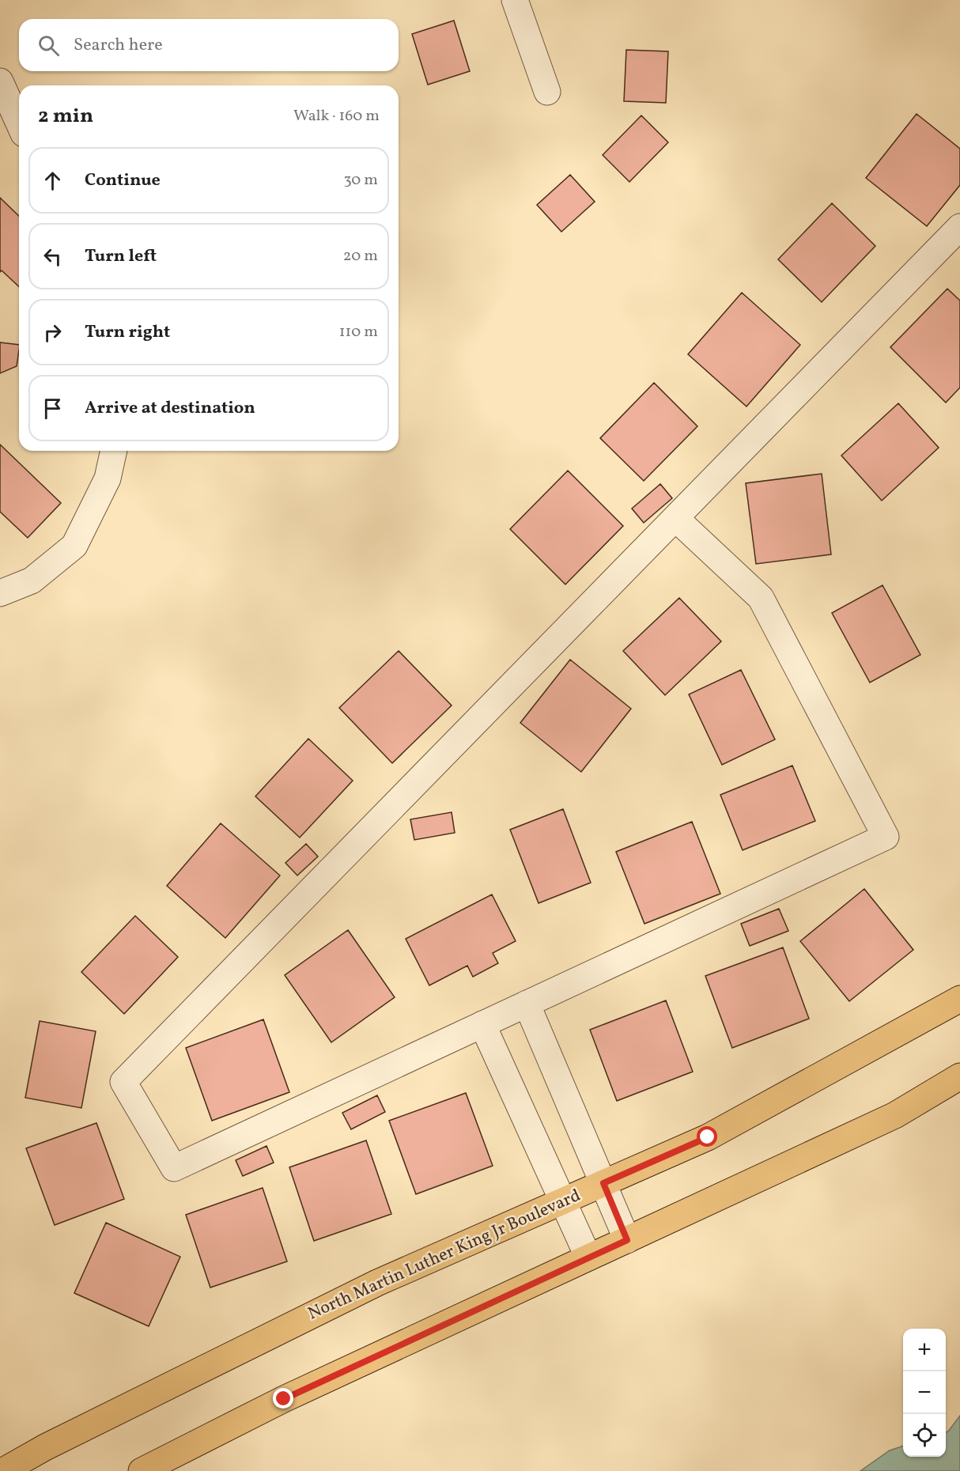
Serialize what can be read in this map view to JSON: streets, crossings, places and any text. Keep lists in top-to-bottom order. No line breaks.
{"streets":{"main road":["North Martin Luther King Jr Boulevard"]},"page":{"search":"Search here","heading":["2 min","Walk · 160 m"],"list":[["Continue","30 m"],["Turn left","20 m"],["Turn right","110 m"],"Arrive at destination"],"map_buttons":["+","−"]}}
